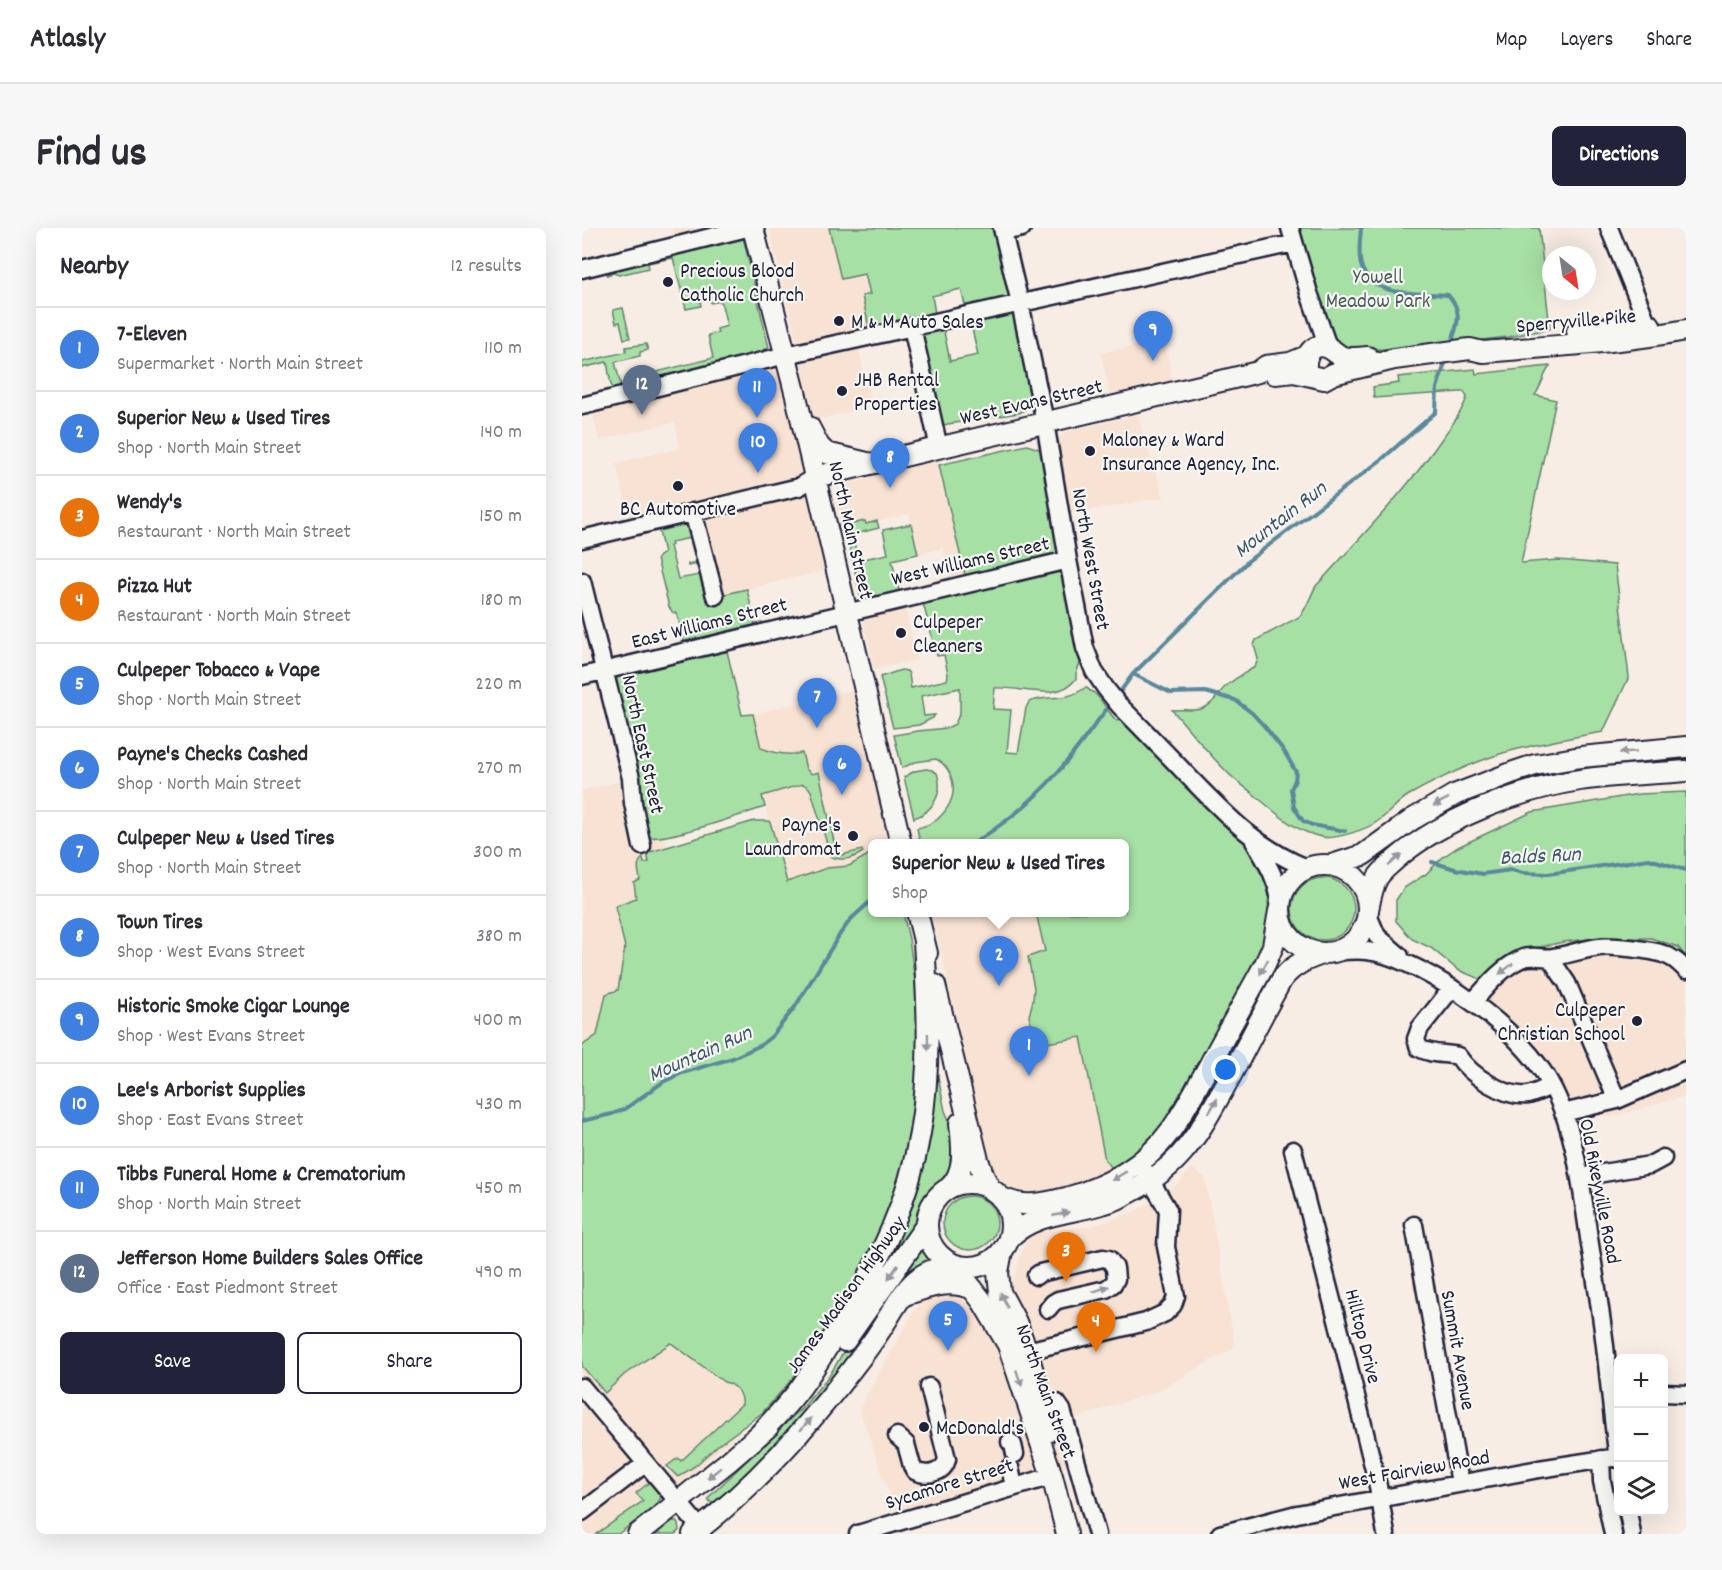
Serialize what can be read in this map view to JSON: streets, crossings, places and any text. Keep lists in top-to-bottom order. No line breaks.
{"streets":{"main road":["Sperryville Pike","West Evans Street","North Main Street","James Madison Highway"],"street":["North West Street","West Williams Street","East Williams Street","North East Street","Old Rixeyville Road","Hilltop Drive","Summit Avenue","West Fairview Road","Sycamore Street"]},"crossings":[["Sperryville Pike","West Evans Street"],["West Evans Street","North Main Street"],["West Evans Street","North West Street"],["North Main Street","West Williams Street"],["North Main Street","East Williams Street"],["North Main Street","James Madison Highway"],["North Main Street","Sycamore Street"],["North West Street","West Williams Street"],["North West Street","Old Rixeyville Road"],["West Williams Street","East Williams Street"],["East Williams Street","North East Street"],["Hilltop Drive","West Fairview Road"],["Summit Avenue","West Fairview Road"]],"water":["Mountain Run","Balds Run"],"parks":["Yowell Meadow Park"],"places":["Precious Blood Catholic Church","M & M Auto Sales","JHB Rental Properties","Maloney & Ward Insurance Agency, Inc.","BC Automotive","Culpeper Cleaners","Payne's Laundromat","Culpeper Christian School","McDonald's"],"north":"bottom right","page":{"header":"Atlasly","nav":["Map","Layers","Share"],"title":"Find us","buttons":["Directions",["Save","Share"]],"heading":["Nearby","12 results"],"list":[{"mark":"1","name":"7-Eleven","note":"Supermarket · North Main Street","value":"110 m"},{"mark":"2","name":"Superior New & Used Tires","note":"Shop · North Main Street","value":"140 m"},{"mark":"3","name":"Wendy's","note":"Restaurant · North Main Street","value":"150 m"},{"mark":"4","name":"Pizza Hut","note":"Restaurant · North Main Street","value":"180 m"},{"mark":"5","name":"Culpeper Tobacco & Vape","note":"Shop · North Main Street","value":"220 m"},{"mark":"6","name":"Payne's Checks Cashed","note":"Shop · North Main Street","value":"270 m"},{"mark":"7","name":"Culpeper New & Used Tires","note":"Shop · North Main Street","value":"300 m"},{"mark":"8","name":"Town Tires","note":"Shop · West Evans Street","value":"380 m"},{"mark":"9","name":"Historic Smoke Cigar Lounge","note":"Shop · West Evans Street","value":"400 m"},{"mark":"10","name":"Lee's Arborist Supplies","note":"Shop · East Evans Street","value":"430 m"},{"mark":"11","name":"Tibbs Funeral Home & Crematorium","note":"Shop · North Main Street","value":"450 m"},{"mark":"12","name":"Jefferson Home Builders Sales Office","note":"Office · East Piedmont Street","value":"490 m"}],"pins":["9","12","11","10","8","7","6","2","1","3","5","4"],"popup":["Superior New & Used Tires","Shop"],"map_buttons":["+","−"]}}
